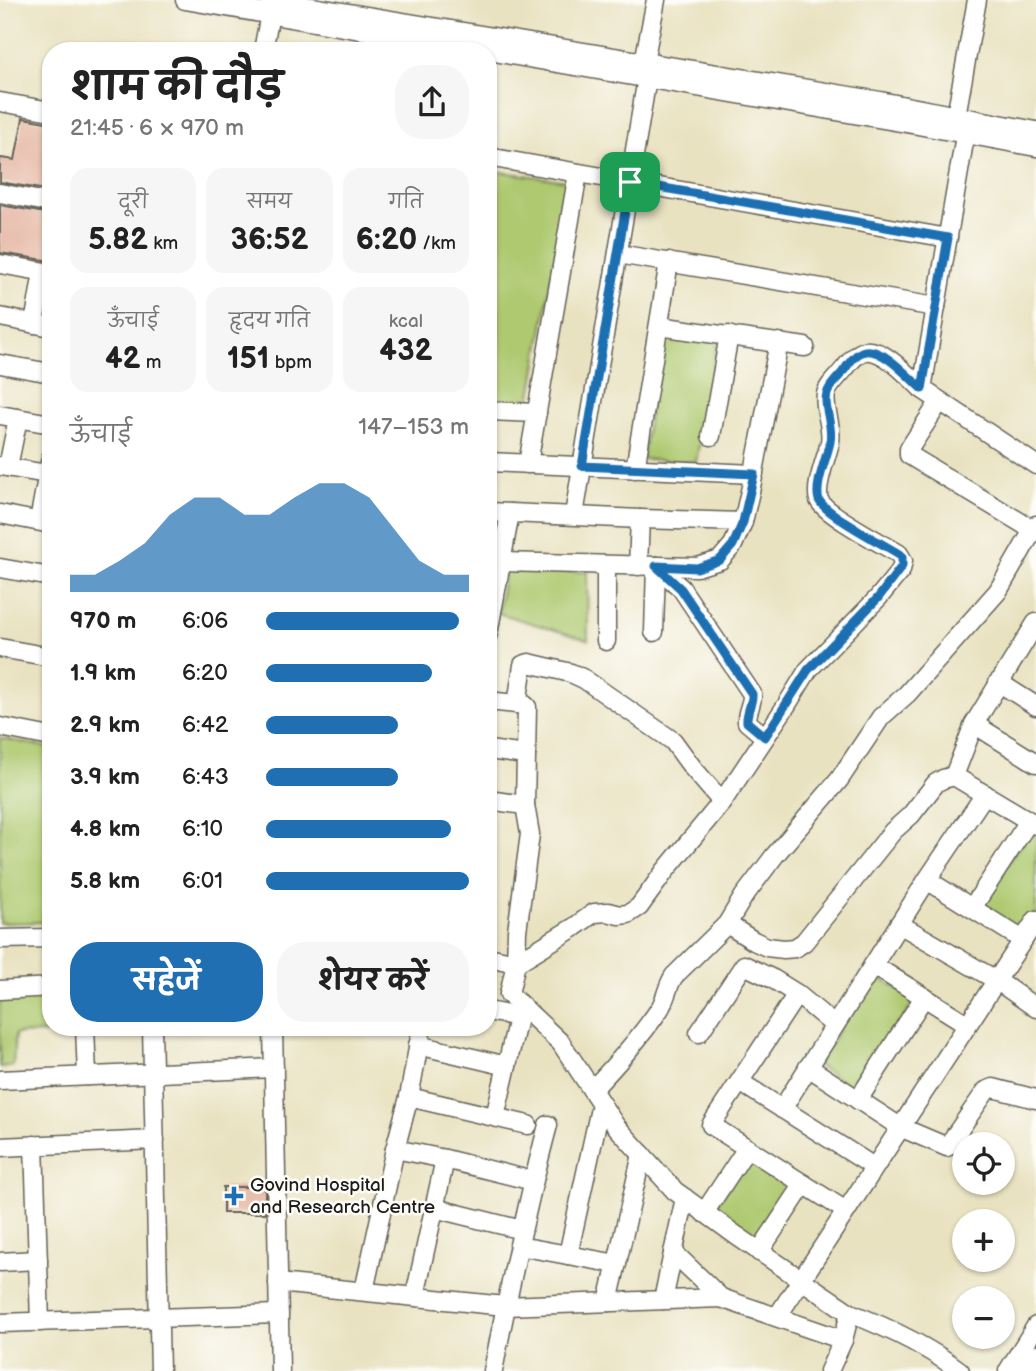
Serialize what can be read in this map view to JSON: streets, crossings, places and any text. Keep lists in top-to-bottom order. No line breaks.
{"places":{"health":["Govind Hospital and Research Centre"]},"page":{"heading":["शाम की दौड़","21:45 · 6 × 970 m"],"stats":[["दूरी","5.82 km"],["समय","36:52"],["गति","6:20 /km"],["ऊँचाई","42 m"],["हृदय गति","151 bpm"],["kcal","432"]],"chart":["ऊँचाई","147–153 m"],"list":[{"name":"970 m","note":"6:06"},{"name":"1.9 km","note":"6:20"},{"name":"2.9 km","note":"6:42"},{"name":"3.9 km","note":"6:43"},{"name":"4.8 km","note":"6:10"},{"name":"5.8 km","note":"6:01"}],"buttons":["सहेजें","शेयर करें"],"map_buttons":["+","−"]}}
